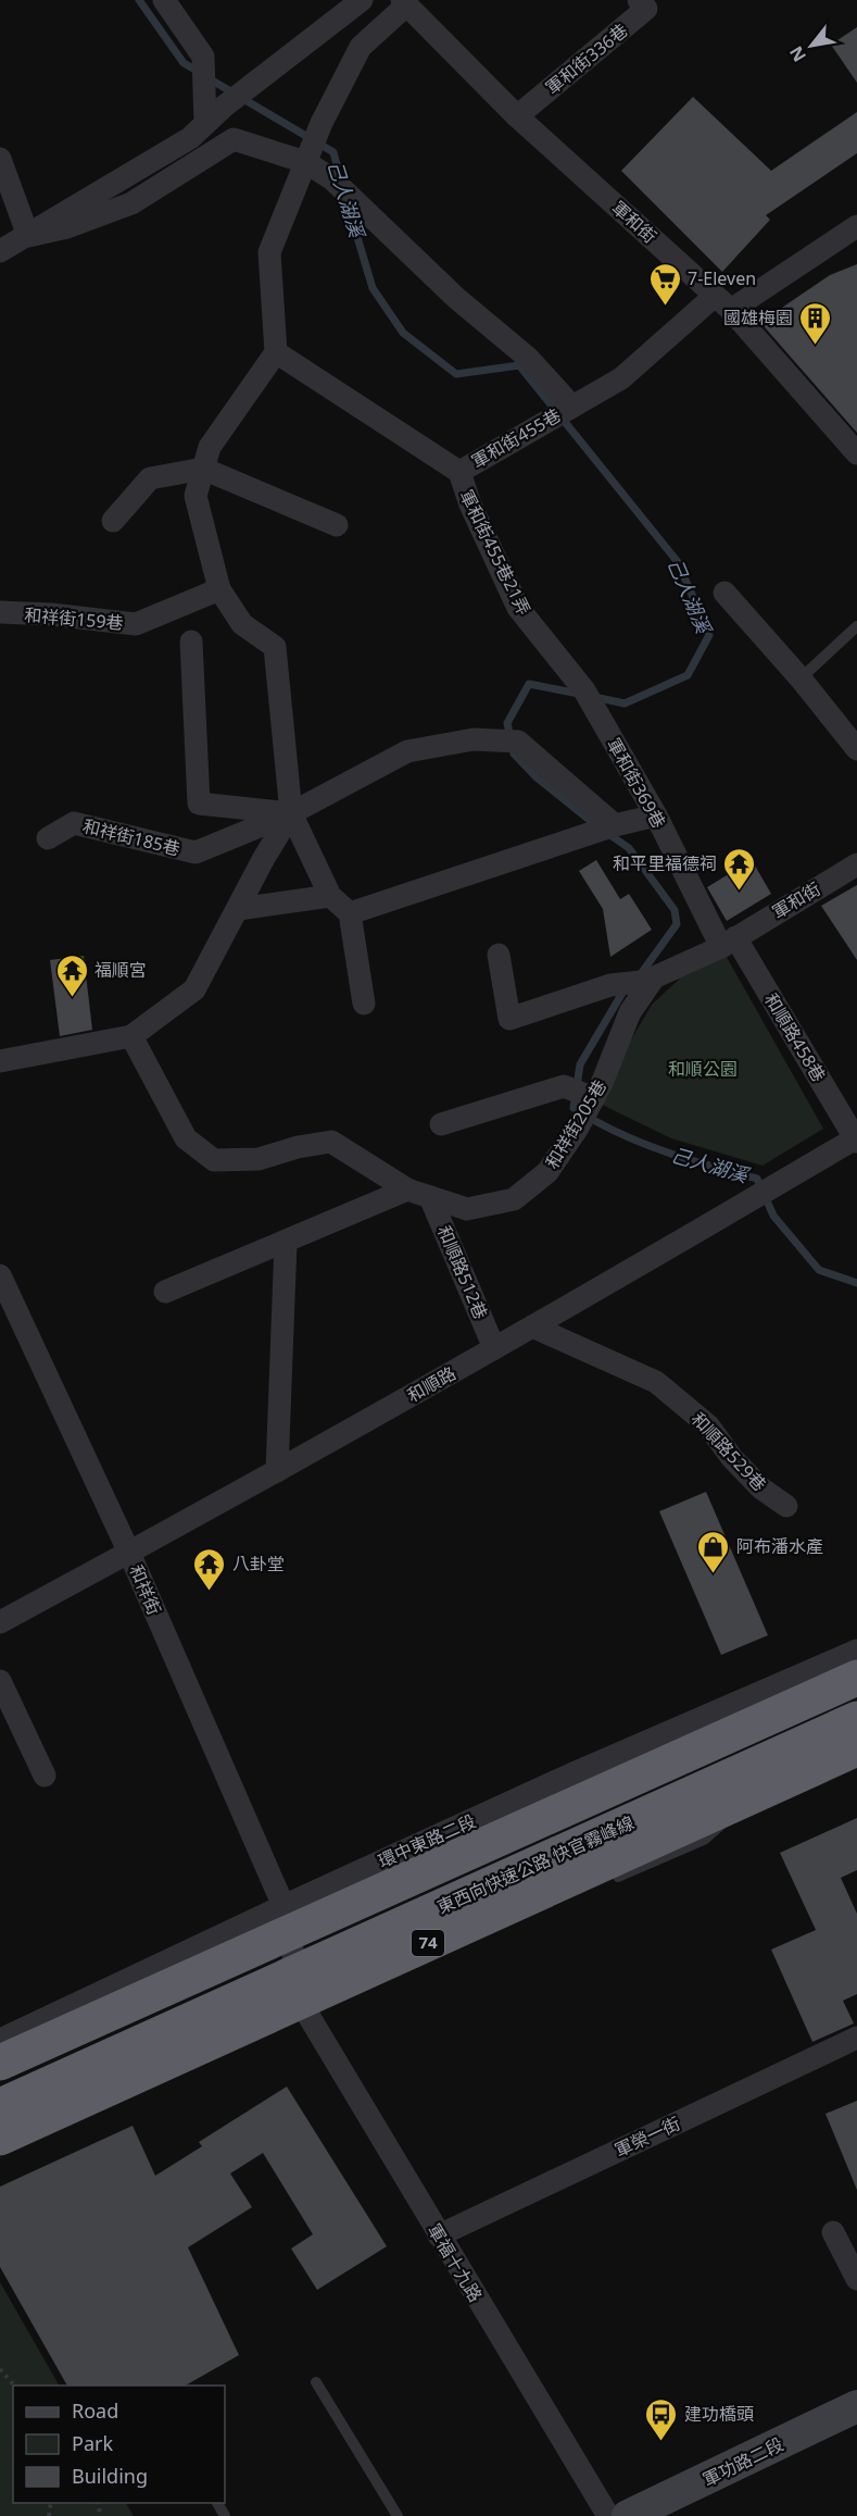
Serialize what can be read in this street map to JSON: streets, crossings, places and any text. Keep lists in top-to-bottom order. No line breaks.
{"streets":{"highway":["東西向快速公路 快官霧峰線","74"],"main road":["軍功路二段"],"street":["軍和街336巷","軍和街","軍和街455巷","軍和街455巷21弄","和祥街159巷","軍和街369巷","和祥街185巷","和順路458巷","和祥街205巷","和順路512巷","和順路","和順路529巷","和祥街","環中東路二段","軍榮一街","軍福十九路"]},"crossings":[["軍和街336巷","軍和街"],["軍和街","軍和街455巷"],["軍和街","軍和街369巷"],["軍和街","和順路458巷"],["軍和街455巷","軍和街455巷21弄"],["軍和街455巷21弄","軍和街369巷"],["軍和街369巷","和順路458巷"],["和順路458巷","和順路"],["和祥街205巷","和順路512巷"],["和順路512巷","和順路"],["和順路","和順路529巷"],["和順路","和祥街"],["和祥街","環中東路二段"],["和祥街","軍福十九路"],["軍榮一街","軍福十九路"]],"water":["己人湖溪"],"parks":["和順公園"],"places":{"supermarket":["7-Eleven"],"building":["國雄梅園"],"temple":["和平里福德祠","福順宮","八卦堂"],"shop":["阿布潘水產"],"bus stop":["建功橋頭"]},"legend":["Road","Park","Building"],"north":"bottom left"}
